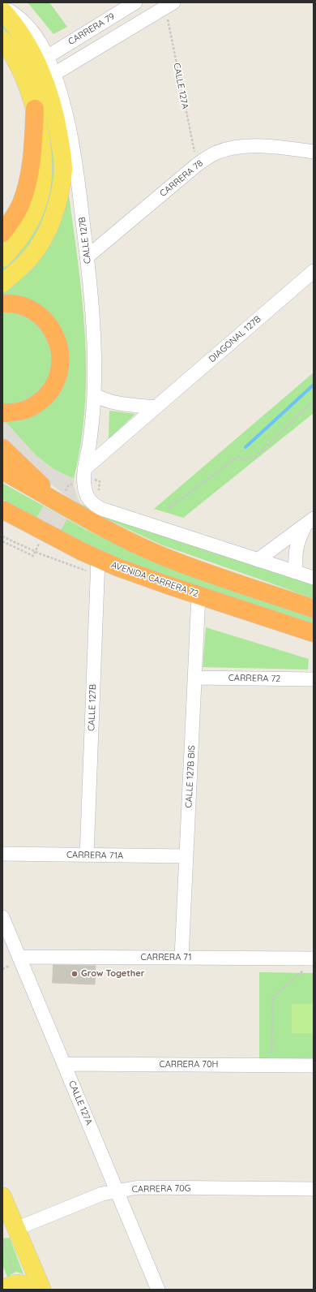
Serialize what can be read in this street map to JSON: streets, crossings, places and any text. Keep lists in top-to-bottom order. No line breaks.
{"streets":{"highway":["AVENIDA CARRERA 72"],"street":["CARRERA 79","CALLE 127A","CARRERA 78","CALLE 127B","DIAGONAL 127B","CARRERA 72","CALLE 127B BIS","CARRERA 71A","CARRERA 71","CARRERA 70H","CARRERA 70G"]},"crossings":[["CARRERA 79","CALLE 127B"],["CALLE 127A","CARRERA 78"],["CALLE 127A","CARRERA 71"],["CALLE 127A","CARRERA 70H"],["CALLE 127A","CARRERA 70G"],["CARRERA 78","CALLE 127B"],["CALLE 127B","DIAGONAL 127B"],["CALLE 127B","AVENIDA CARRERA 72"],["CALLE 127B","CARRERA 71A"],["AVENIDA CARRERA 72","CALLE 127B BIS"],["CARRERA 72","CALLE 127B BIS"],["CALLE 127B BIS","CARRERA 71A"],["CALLE 127B BIS","CARRERA 71"]],"places":["Grow Together"]}
